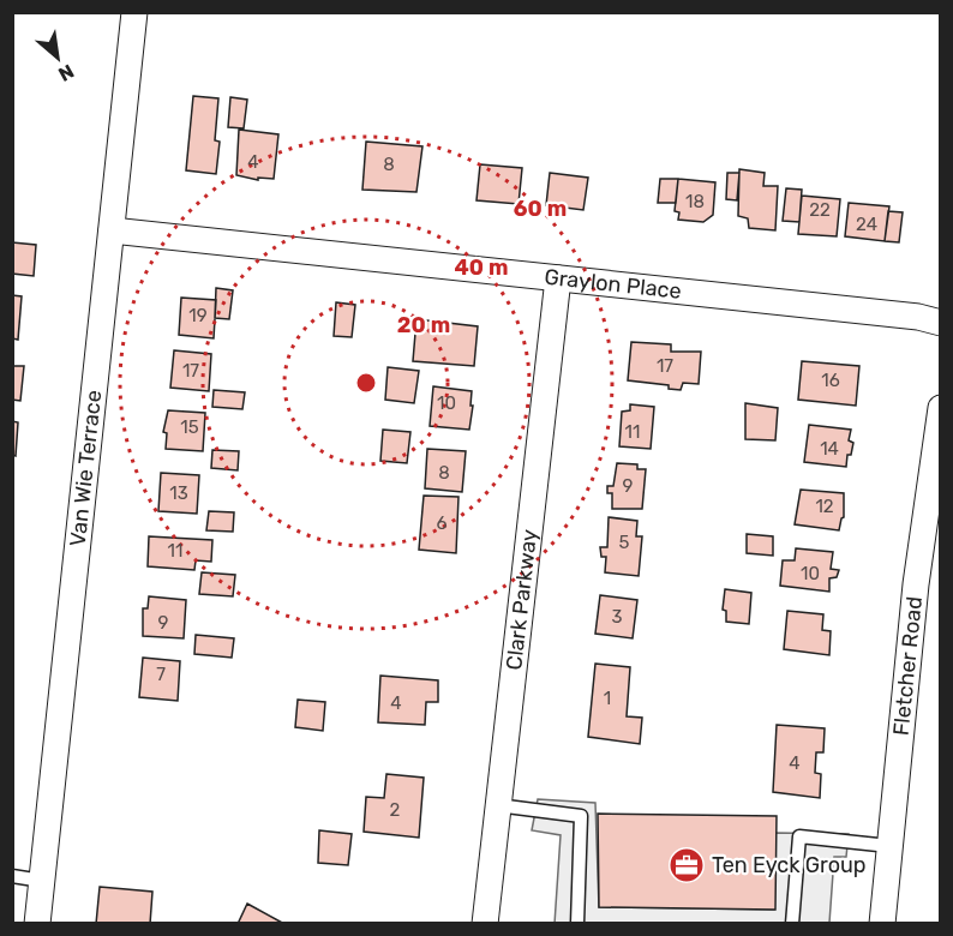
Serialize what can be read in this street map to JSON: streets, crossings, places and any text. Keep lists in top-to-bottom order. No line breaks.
{"streets":{"street":["Graylon Place","Van Wie Terrace","Clark Parkway","Fletcher Road"]},"crossings":[["Graylon Place","Van Wie Terrace"],["Graylon Place","Clark Parkway"]],"places":{"office":["Ten Eyck Group"]},"house_numbers":["4","8","18","22","24","19","17","17","16","10","15","11","14","8","9","13","12","6","5","11","10","3","9","7","1","4","4","2"],"north":"bottom right","rings":["60 m","40 m","20 m"]}
